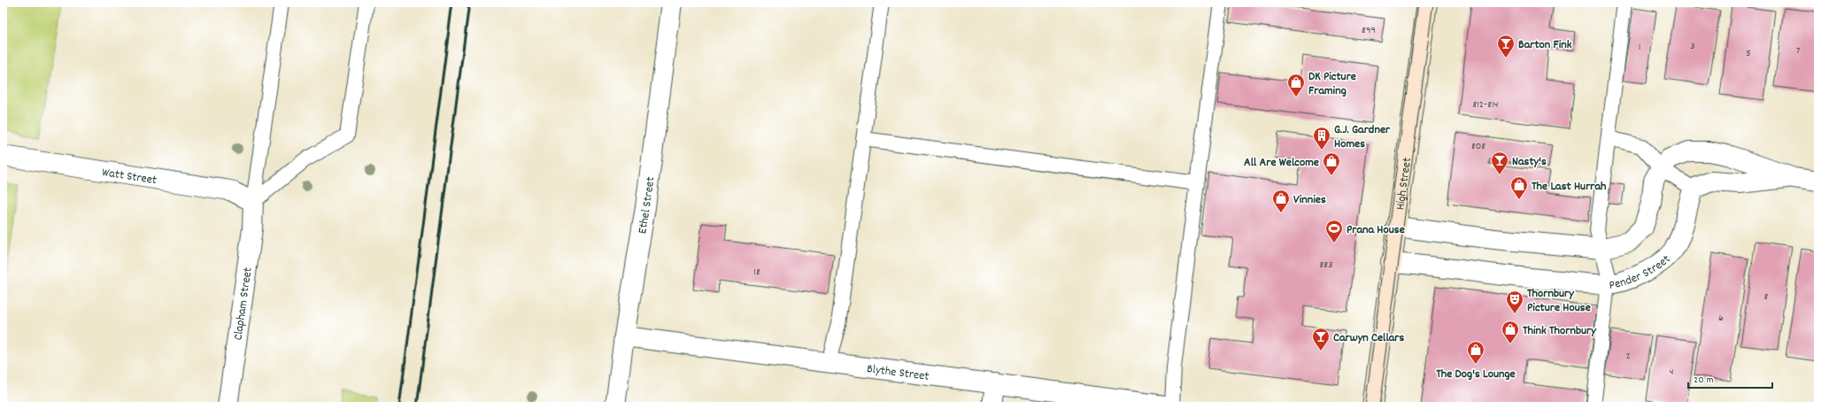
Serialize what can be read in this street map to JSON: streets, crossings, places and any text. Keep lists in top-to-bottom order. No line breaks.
{"streets":{"main road":["High Street"],"street":["Watt Street","Ethel Street","Pender Street","Clapham Street","Blythe Street"]},"crossings":[["Watt Street","Clapham Street"],["High Street","Pender Street"],["Ethel Street","Blythe Street"]],"places":{"bar":["Barton Fink","Nasty's","Carwyn Cellars"],"shop":["DK Picture Framing","All Are Welcome","The Last Hurrah","Vinnies","Think Thornbury","The Dog's Lounge"],"building":["G.J. Gardner Homes"],"sports":["Prana House"],"theatre":["Thornbury Picture House"]},"house_numbers":["899","3","1","7","5","812-814","808","883","18","8","6","2","4"],"scale_bar":"20 m"}
